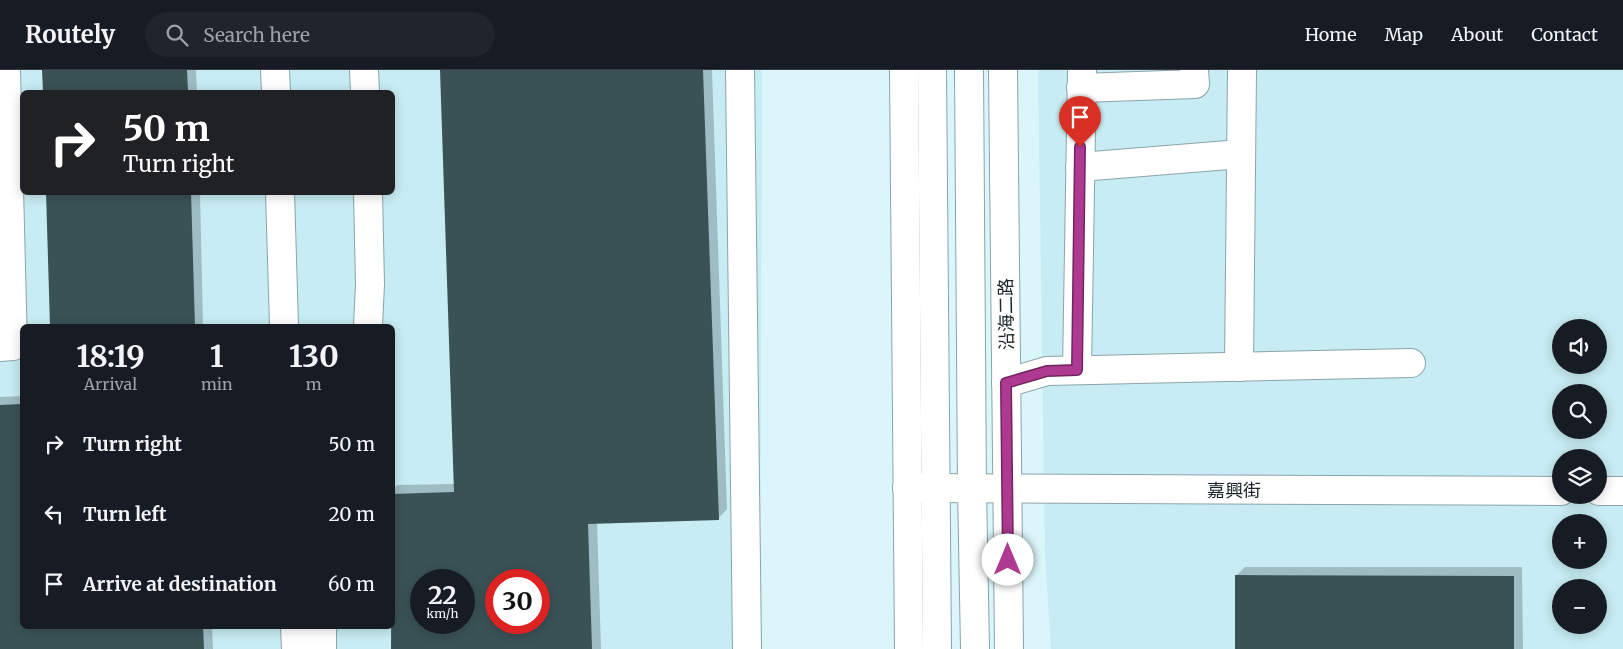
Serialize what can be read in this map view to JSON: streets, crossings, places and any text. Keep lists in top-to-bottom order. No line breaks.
{"streets":{"street":["沿海二路","嘉興街"]},"crossings":[["沿海二路","嘉興街"]],"page":{"header":"Routely","search":"Search here","nav":["Home","Map","About","Contact"],"turn":["50 m","Turn right"],"map_buttons":["+","−"],"eta":["18:19","Arrival","1","min","130","m"],"list":[{"name":"Turn right","value":"50 m"},{"name":"Turn left","value":"20 m"},{"name":"Arrive at destination","value":"60 m"}],"speed":"22 km/h","limit":"30"}}
